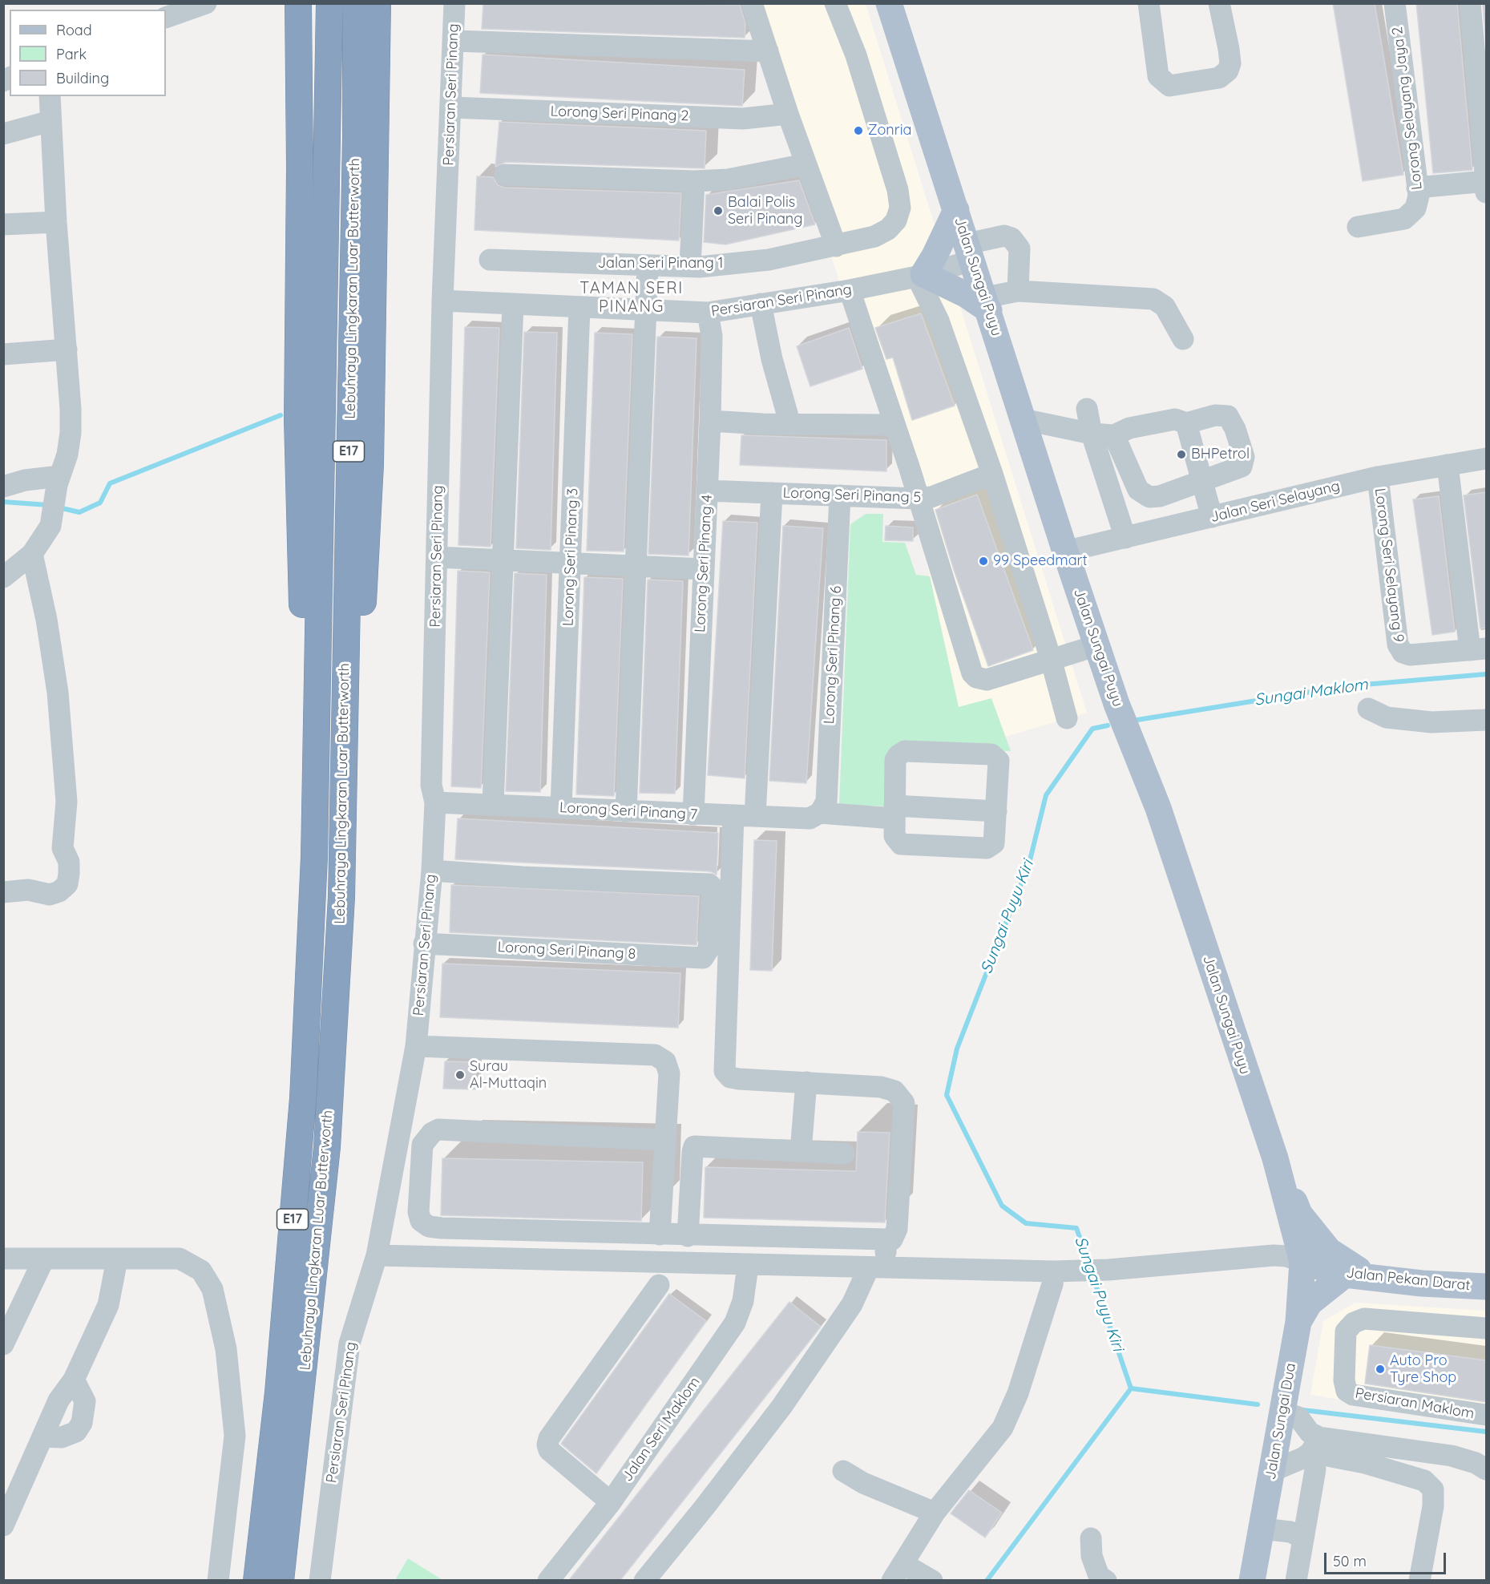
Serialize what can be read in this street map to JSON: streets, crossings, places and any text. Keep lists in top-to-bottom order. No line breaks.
{"streets":{"highway":["Lebuhraya Lingkaran Luar Butterworth","E17"],"main road":["Jalan Sungai Puyu","Jalan Pekan Darat","Jalan Sungai Dua"],"street":["Persiaran Seri Pinang","Lorong Selayang Jaya 2","Lorong Seri Pinang 2","Jalan Seri Pinang 1","Lorong Seri Pinang 5","Jalan Seri Selayang","Lorong Seri Pinang 3","Lorong Seri Pinang 4","Lorong Seri Selayang 9","Lorong Seri Pinang 6","Lorong Seri Pinang 7","Lorong Seri Pinang 8","Persiaran Maklom","Jalan Seri Maklom"]},"crossings":[["Persiaran Seri Pinang","Lorong Seri Pinang 2"],["Persiaran Seri Pinang","Jalan Sungai Puyu"],["Persiaran Seri Pinang","Lorong Seri Pinang 3"],["Persiaran Seri Pinang","Lorong Seri Pinang 4"],["Persiaran Seri Pinang","Lorong Seri Pinang 7"],["Persiaran Seri Pinang","Lorong Seri Pinang 8"],["Jalan Sungai Puyu","Jalan Seri Selayang"],["Jalan Sungai Puyu","Jalan Pekan Darat"],["Jalan Sungai Puyu","Jalan Sungai Dua"],["Lorong Seri Pinang 5","Lorong Seri Pinang 4"],["Lorong Seri Pinang 5","Lorong Seri Pinang 6"],["Jalan Seri Selayang","Lorong Seri Selayang 9"],["Lorong Seri Pinang 3","Lorong Seri Pinang 7"],["Lorong Seri Pinang 4","Lorong Seri Pinang 7"],["Lorong Seri Pinang 6","Lorong Seri Pinang 7"],["Jalan Pekan Darat","Jalan Sungai Dua"]],"districts":["TAMAN SERI PINANG"],"water":["Sungai Maklom","Sungai Puyu Kiri"],"places":["Zonria","Balai Polis Seri Pinang","BHPetrol","99 Speedmart","Surau Al-Muttaqin","Auto Pro Tyre Shop"],"legend":["Road","Park","Building"],"scale_bar":"50 m"}
